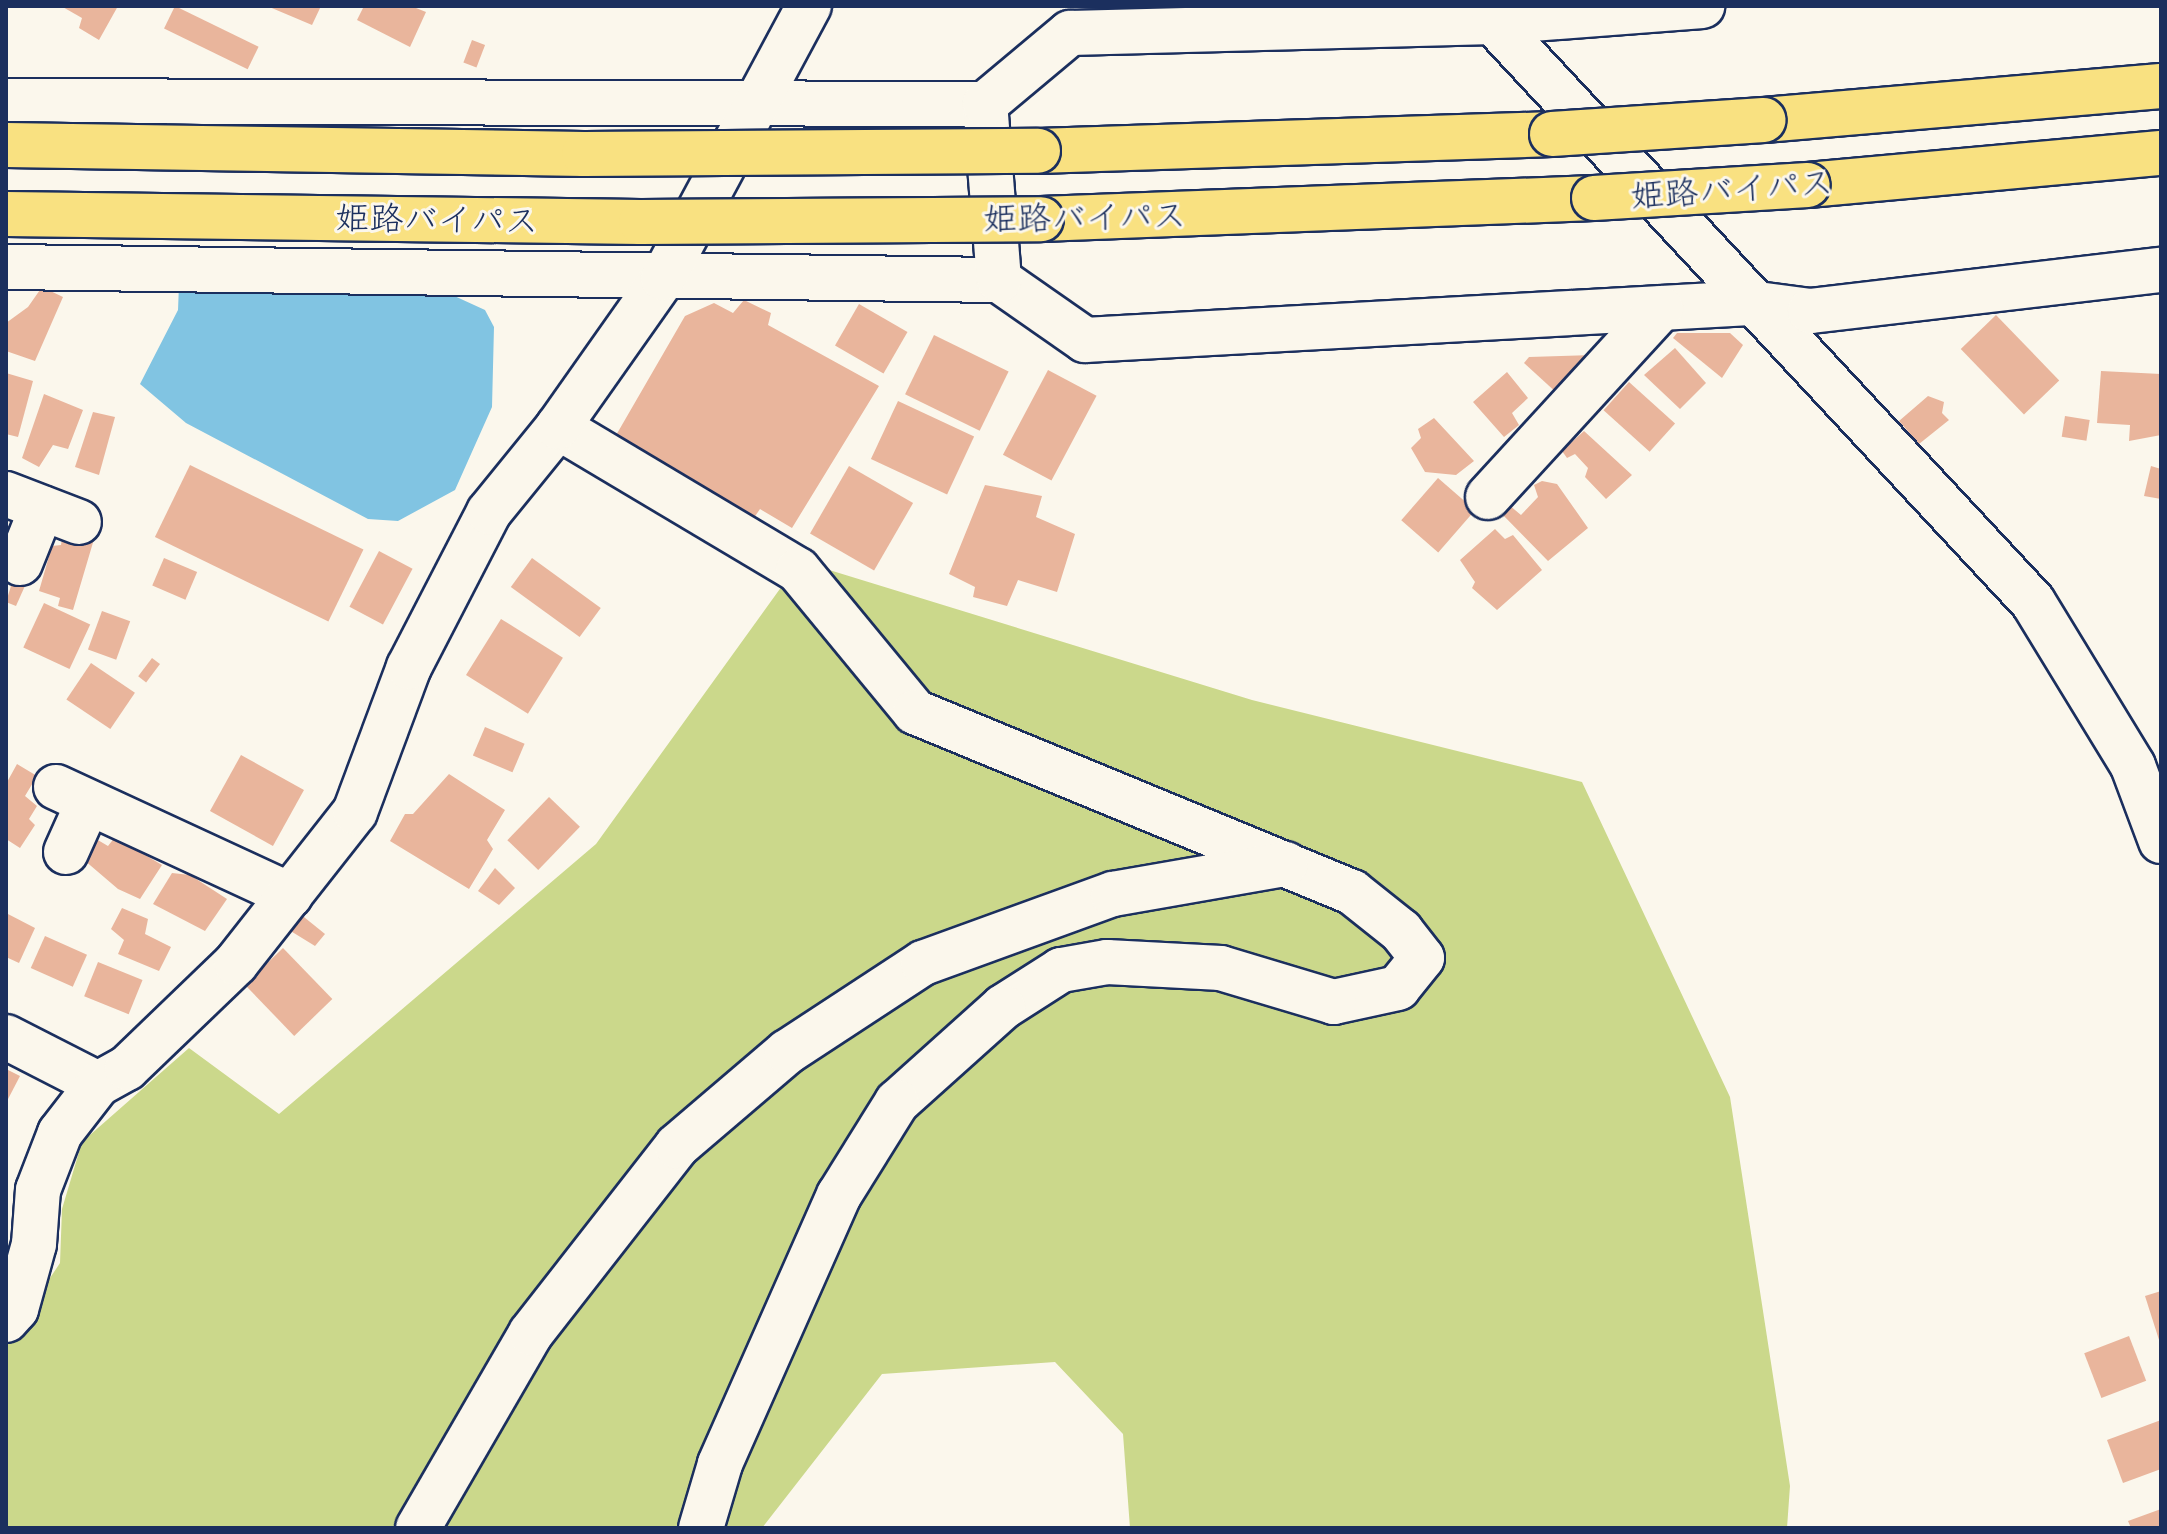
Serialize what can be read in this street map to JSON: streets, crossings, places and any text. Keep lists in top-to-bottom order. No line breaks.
{"streets":{"highway":["姫路バイパス"]}}
